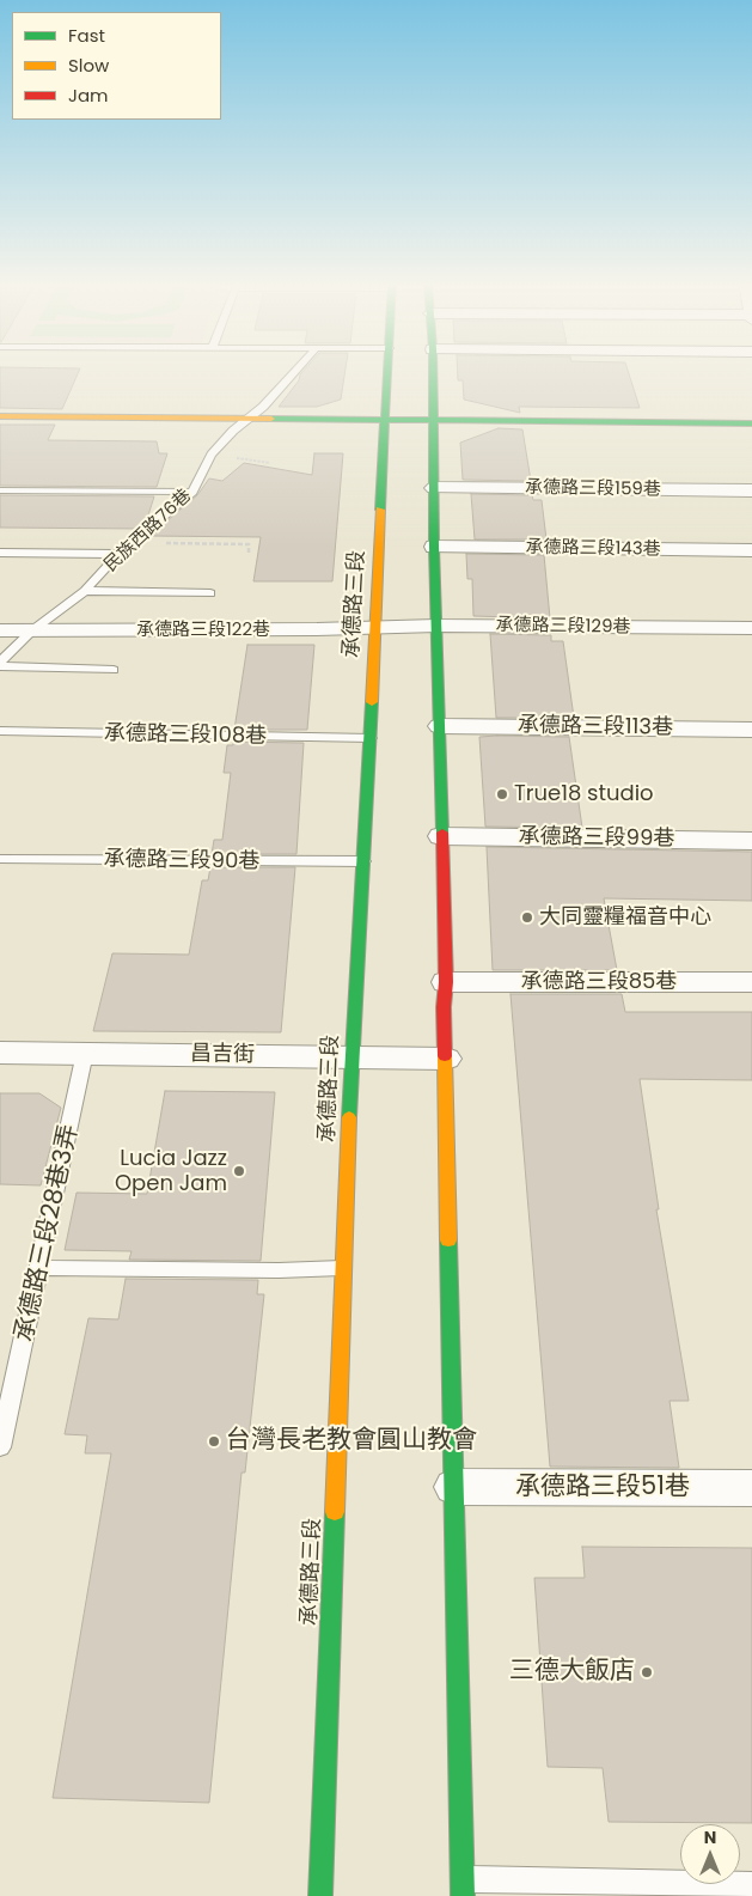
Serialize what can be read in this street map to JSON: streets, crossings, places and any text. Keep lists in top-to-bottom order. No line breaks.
{"streets":{"main road":["承德路三段"],"street":["承德路三段159巷","承德路三段143巷","承德路三段129巷","承德路三段122巷","承德路三段113巷","承德路三段99巷","承德路三段85巷","昌吉街","承德路三段51巷"],"lane":["民族西路76巷","承德路三段108巷","承德路三段90巷","承德路三段28巷3弄"]},"crossings":[["民族西路76巷","承德路三段122巷"],["承德路三段","承德路三段129巷"],["承德路三段","承德路三段122巷"],["承德路三段","承德路三段108巷"],["承德路三段","承德路三段90巷"],["承德路三段","昌吉街"],["承德路三段129巷","承德路三段122巷"],["昌吉街","承德路三段28巷3弄"]],"places":["True18 studio","大同靈糧福音中心","Lucia Jazz Open Jam","台灣長老教會圓山教會","三德大飯店"],"legend":["Fast","Slow","Jam"],"north":"top"}
